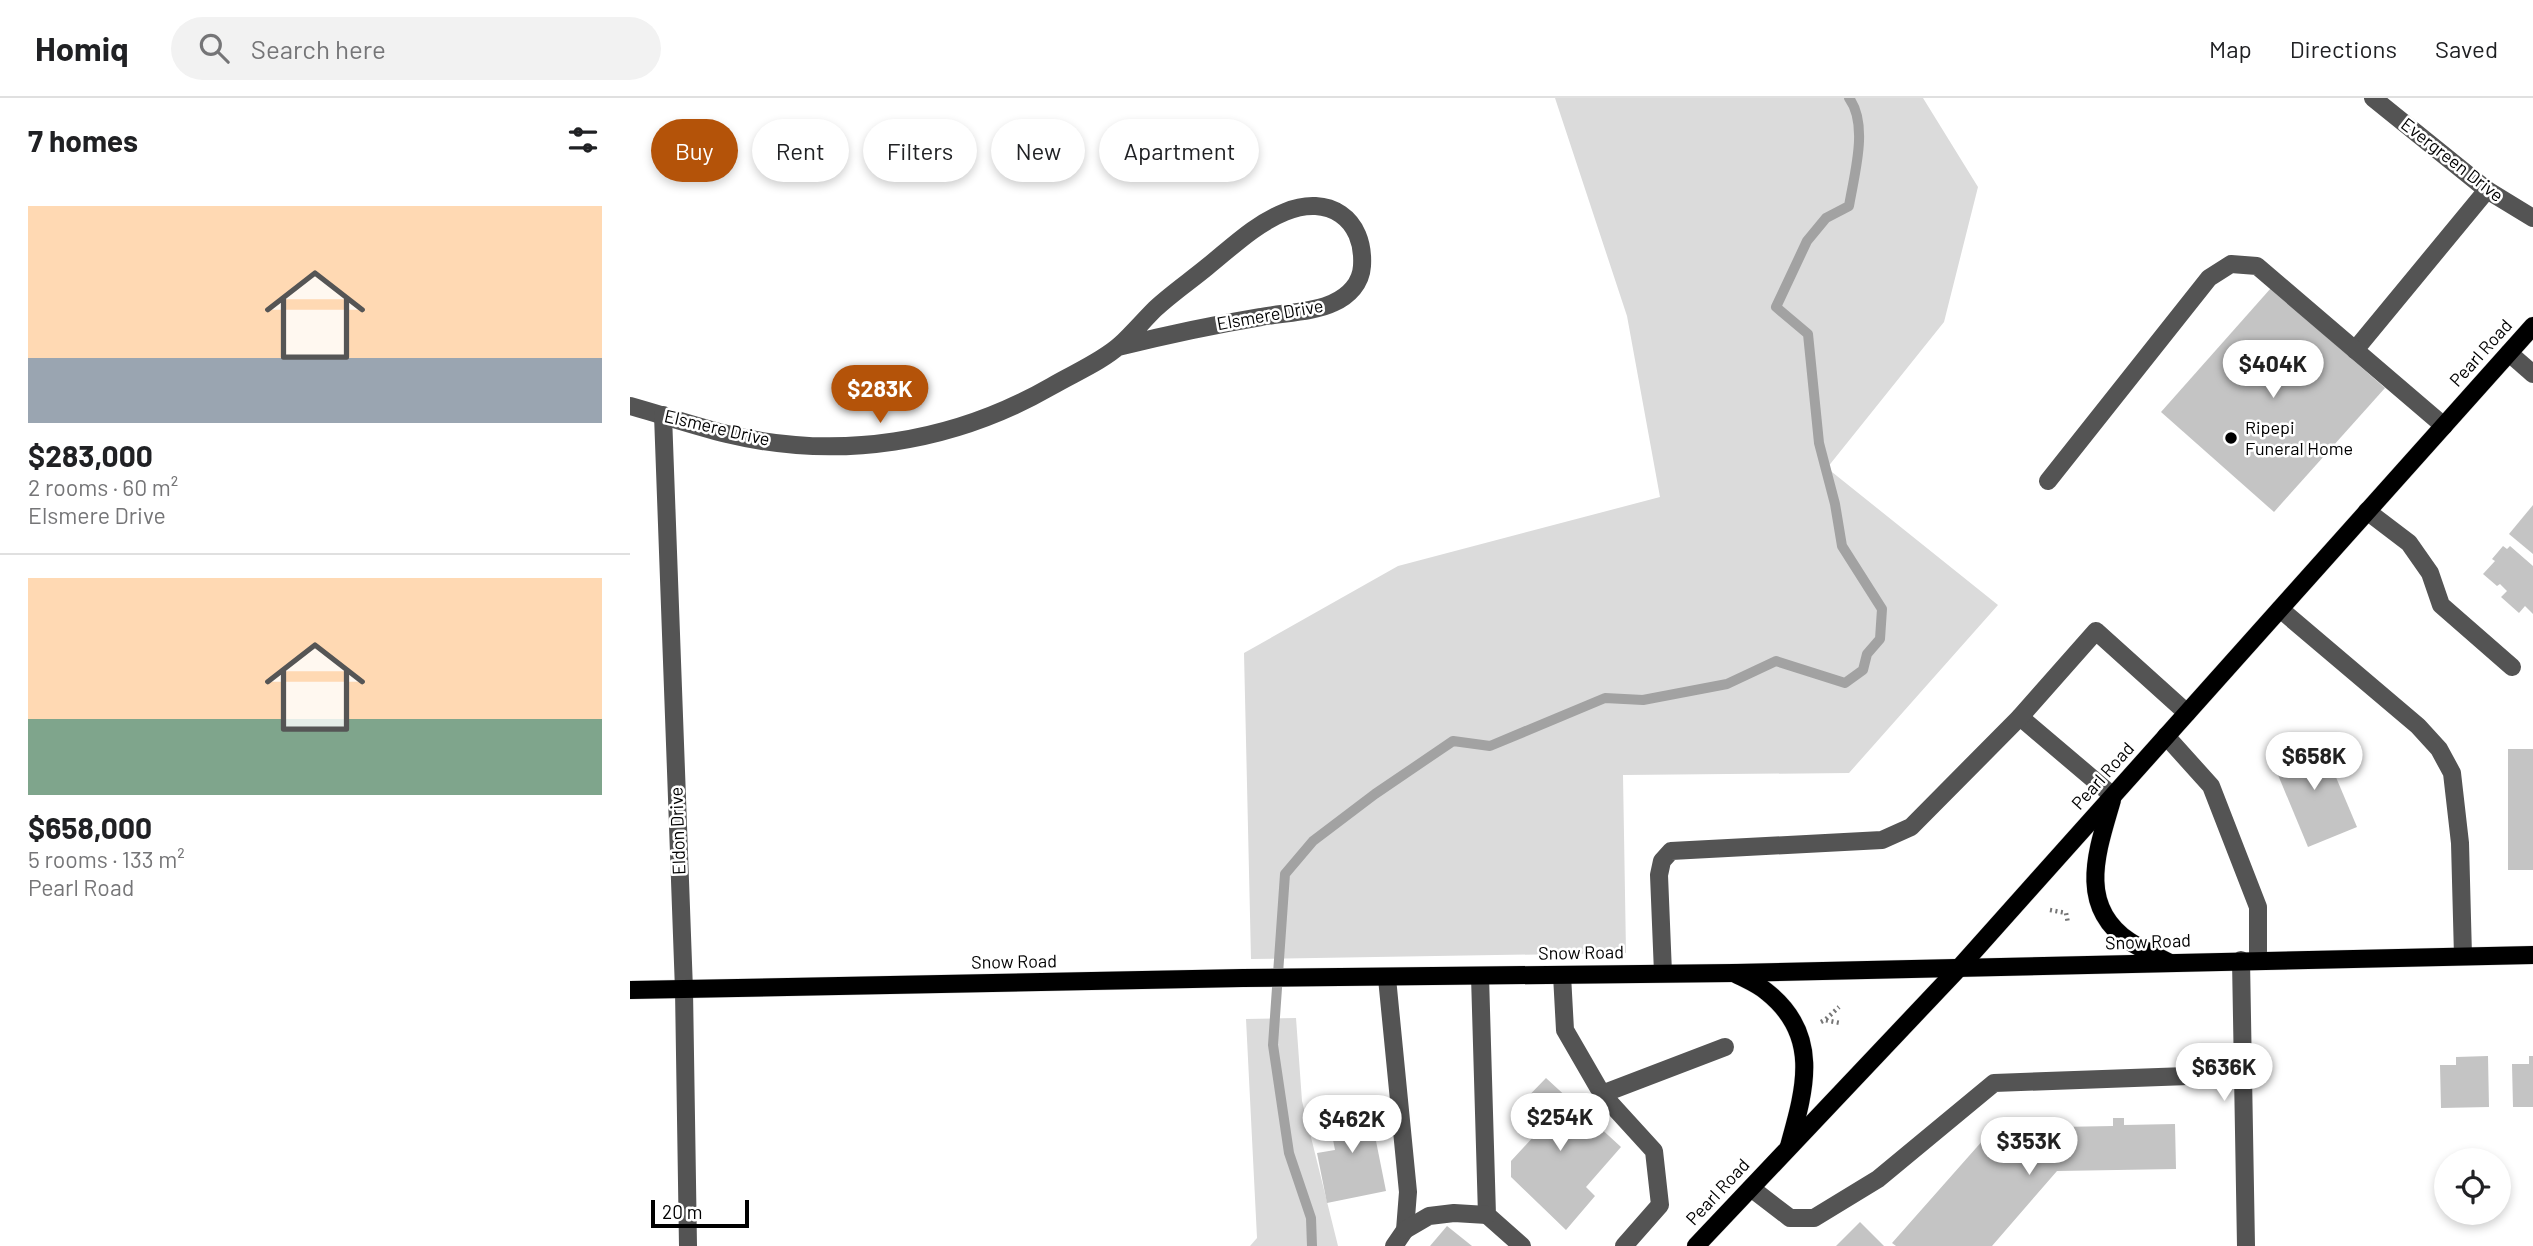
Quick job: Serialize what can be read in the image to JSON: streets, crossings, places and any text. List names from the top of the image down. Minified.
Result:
{"streets":{"main road":["Pearl Road","Snow Road"],"street":["Evergreen Drive","Elsmere Drive","Eldon Drive"]},"crossings":[["Elsmere Drive","Eldon Drive"],["Pearl Road","Snow Road"],["Eldon Drive","Snow Road"]],"places":["Ripepi Funeral Home"],"scale_bar":"20 m","page":{"header":"Homiq","search":"Search here","nav":["Map","Directions","Saved"],"heading":"7 homes","chip":["Buy","Rent","Filters","New","Apartment"],"list":[{"name":"$283,000","note":"2 rooms · 60 m² · Elsmere Drive"},{"name":"$658,000","note":"5 rooms · 133 m² · Pearl Road"}],"price":["$404K","$283K","$658K","$636K","$254K","$462K","$353K"],"scale":"20 m"}}
